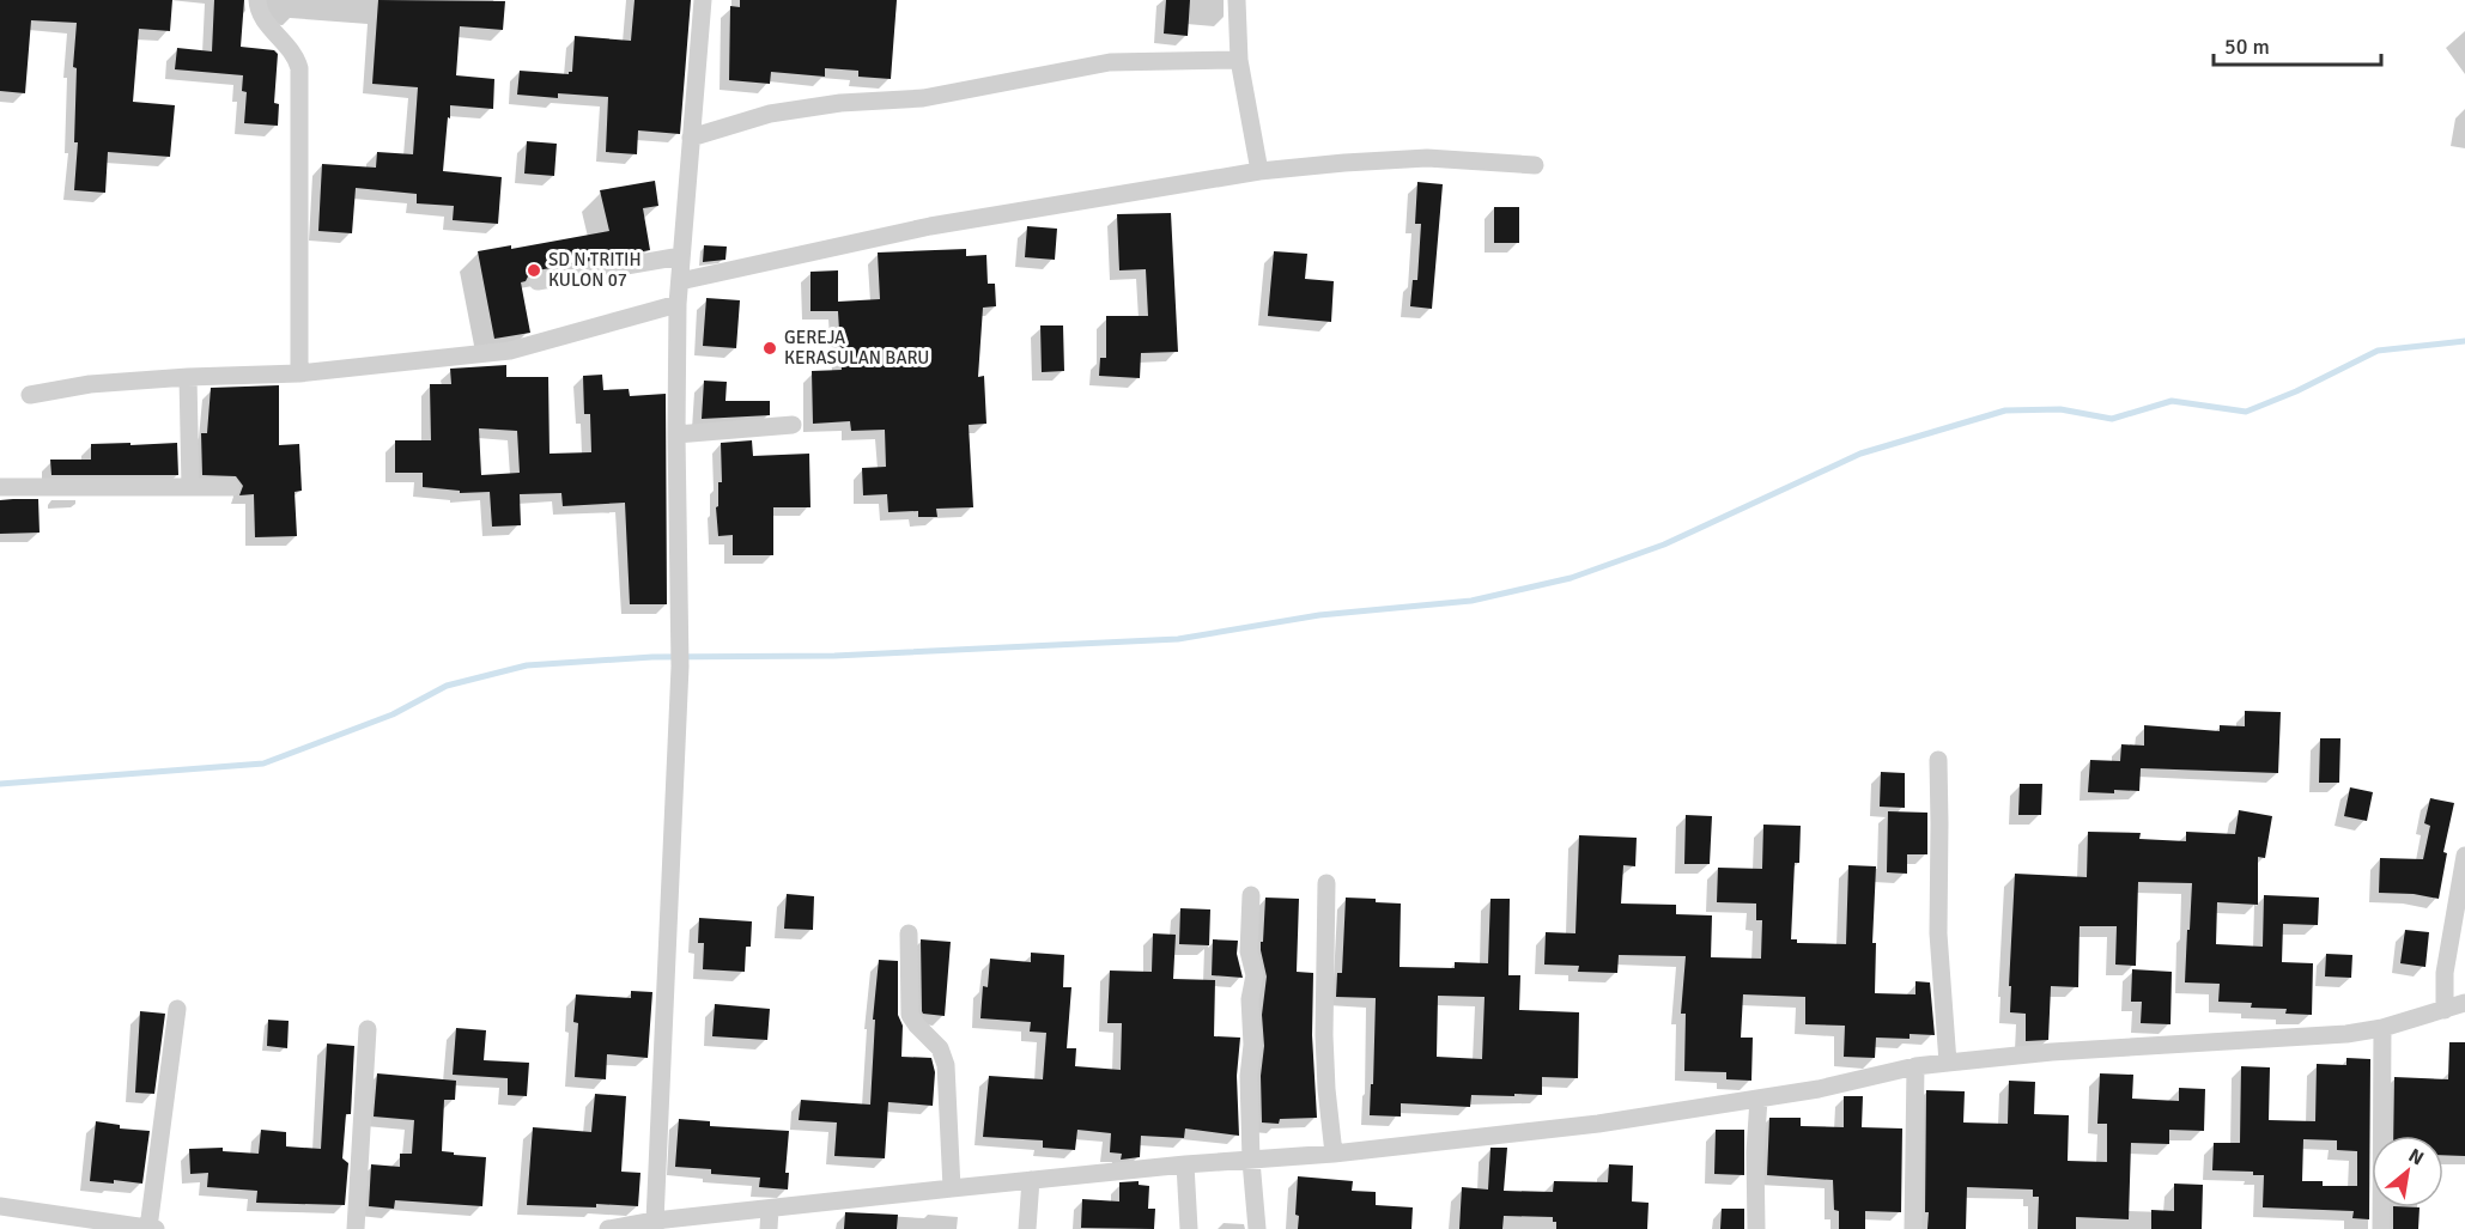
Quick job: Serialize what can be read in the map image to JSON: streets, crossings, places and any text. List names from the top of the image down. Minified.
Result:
{"places":["SD N TRITIH KULON 07","GEREJA KERASULAN BARU"],"scale_bar":"50 m","north":"top right"}
